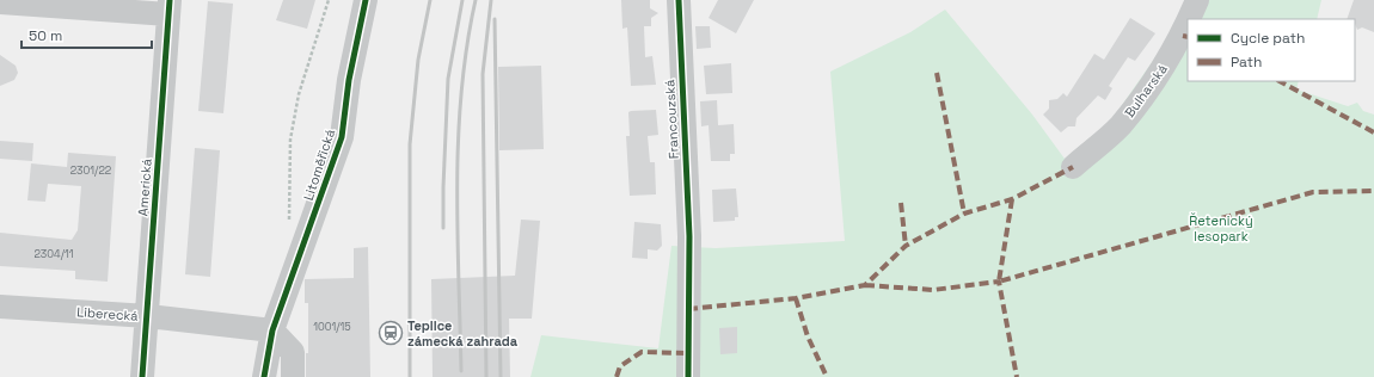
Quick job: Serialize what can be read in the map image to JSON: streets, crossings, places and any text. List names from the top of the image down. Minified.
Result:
{"streets":{"street":["Bulharská","Francouzská","Litoměřická","Americká","Liberecká"]},"crossings":[["Litoměřická","Liberecká"],["Americká","Liberecká"]],"parks":["Řetenický lesopark"],"places":{"station":["Teplice zámecká zahrada"]},"house_numbers":["2301/22","2304/11","1001/15"],"legend":["Cycle path","Path"],"scale_bar":"50 m"}
